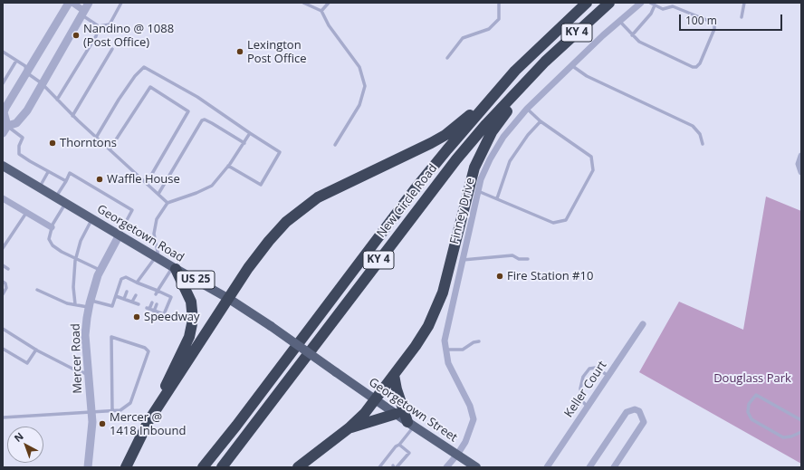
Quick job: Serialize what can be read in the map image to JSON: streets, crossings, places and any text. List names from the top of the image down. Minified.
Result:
{"streets":{"highway":["KY 4","New Circle Road"],"main road":["Georgetown Road","US 25","Georgetown Street"],"street":["Finney Drive","Mercer Road","Keller Court"]},"crossings":[["KY 4","New Circle Road"],["Finney Drive","Georgetown Street"],["Georgetown Road","Mercer Road"],["Georgetown Road","Georgetown Street"]],"parks":["Douglass Park"],"places":["Nandino @ 1088 (Post Office)","Lexington Post Office","Thorntons","Waffle House","Fire Station #10","Speedway","Mercer @ 1418 Inbound"],"scale_bar":"100 m","north":"top left"}
